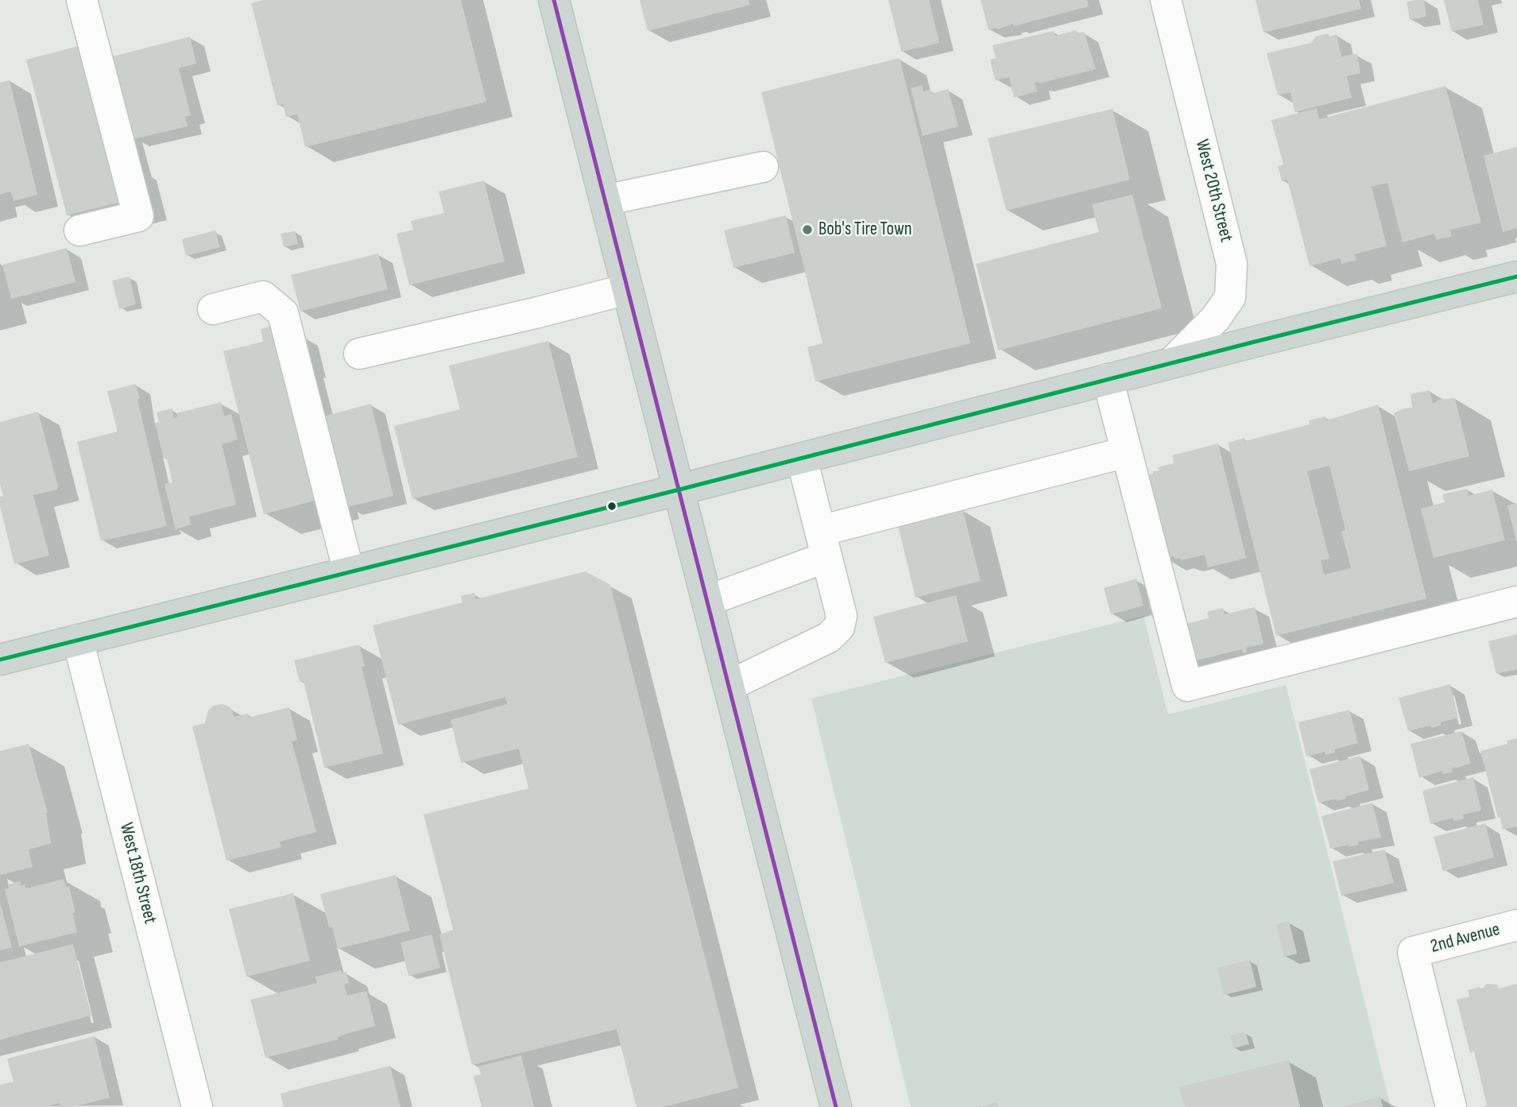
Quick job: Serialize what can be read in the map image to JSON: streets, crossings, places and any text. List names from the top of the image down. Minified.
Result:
{"streets":{"street":["West 20th Street","West 18th Street","2nd Avenue"]},"places":["Bob's Tire Town"]}
